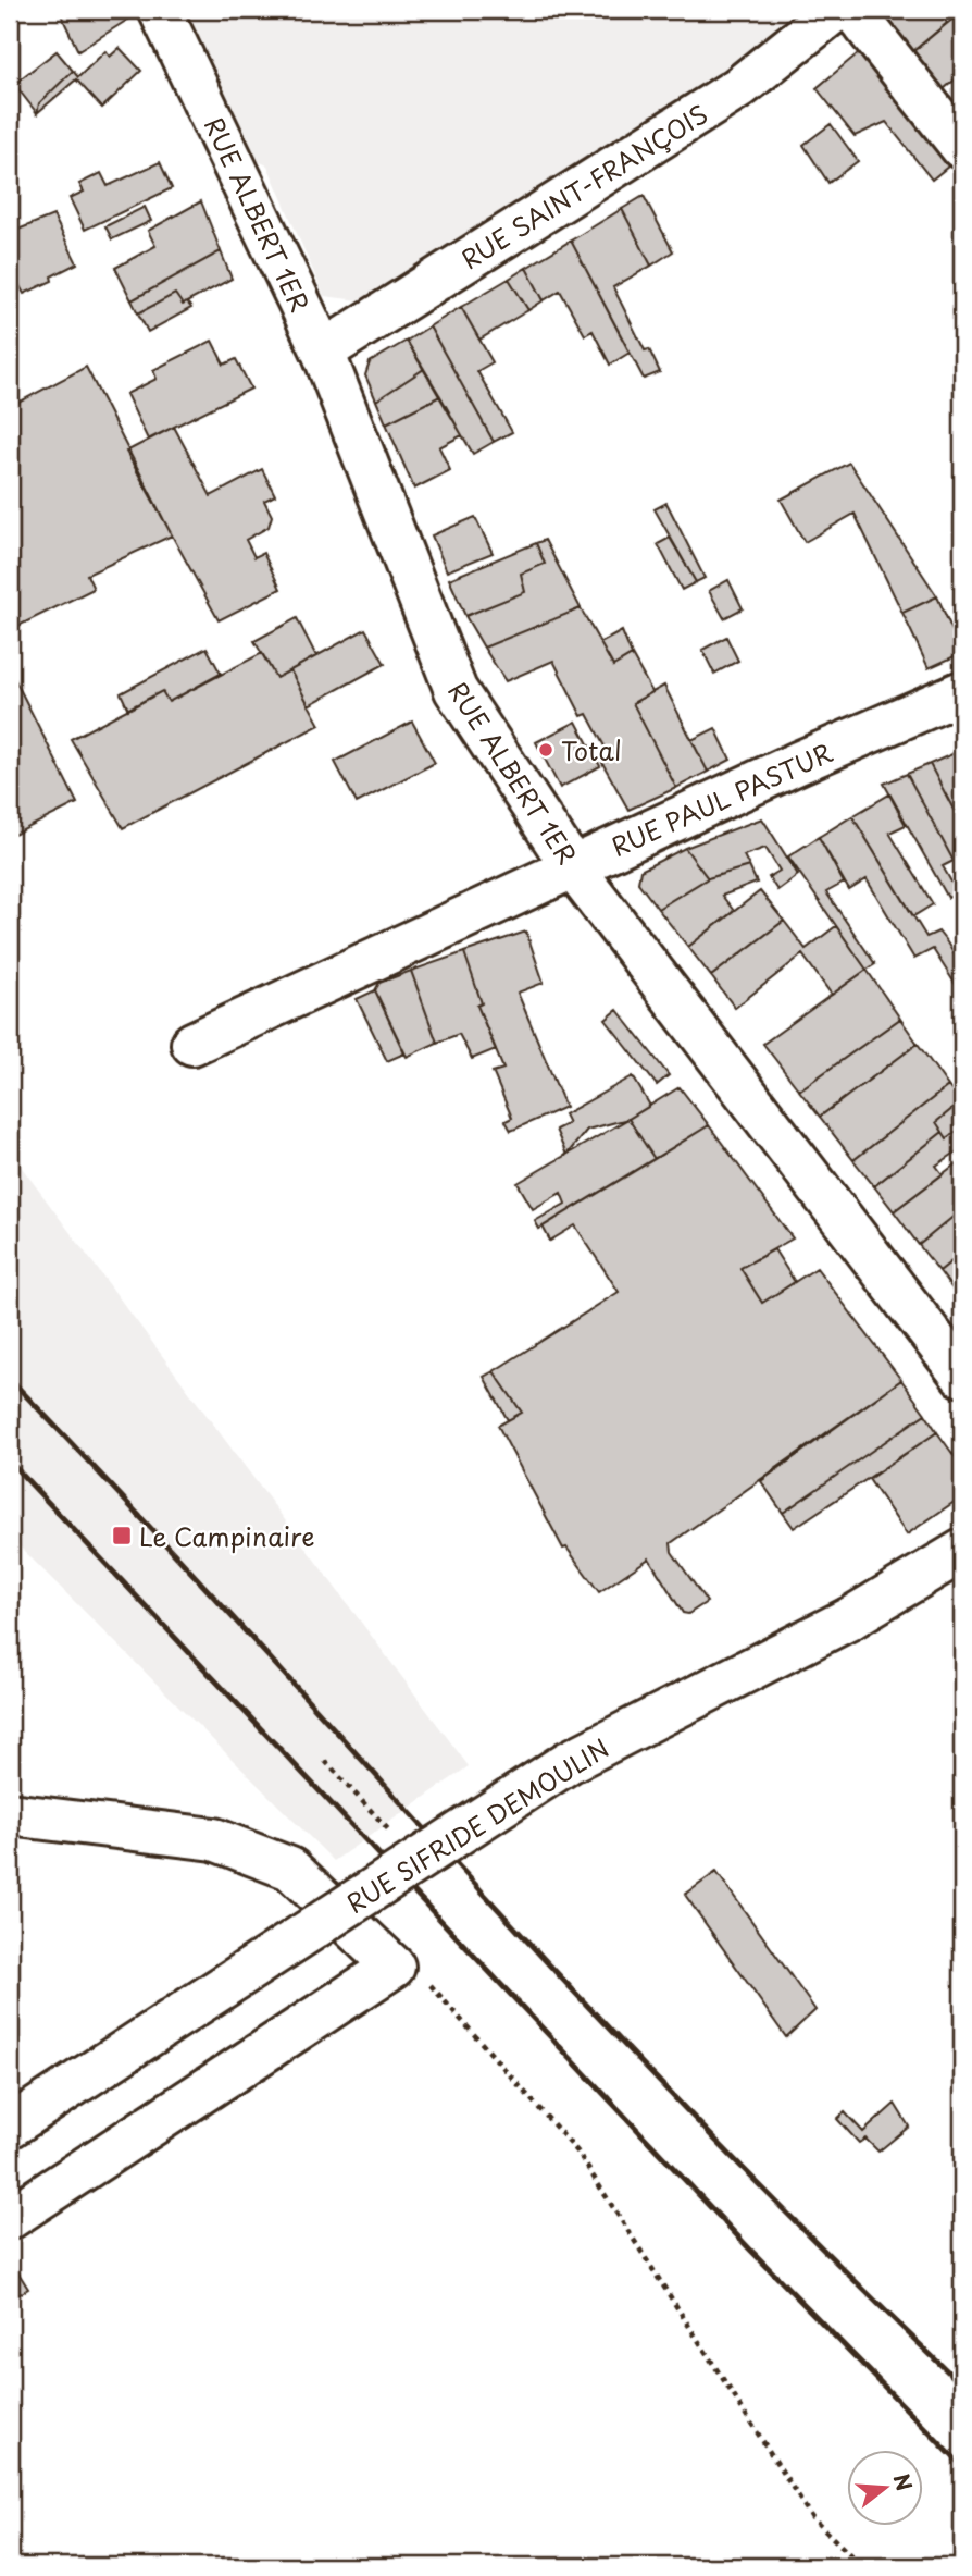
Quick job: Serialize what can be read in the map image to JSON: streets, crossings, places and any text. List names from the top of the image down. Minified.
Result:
{"streets":{"main road":["RUE SAINT-FRANÇOIS","RUE ALBERT 1ER","RUE PAUL PASTUR","RUE SIFRIDE DEMOULIN"]},"crossings":[["RUE SAINT-FRANÇOIS","RUE ALBERT 1ER"],["RUE ALBERT 1ER","RUE PAUL PASTUR"]],"places":{"other":["Total"],"transit":["Le Campinaire"]},"north":"right"}
